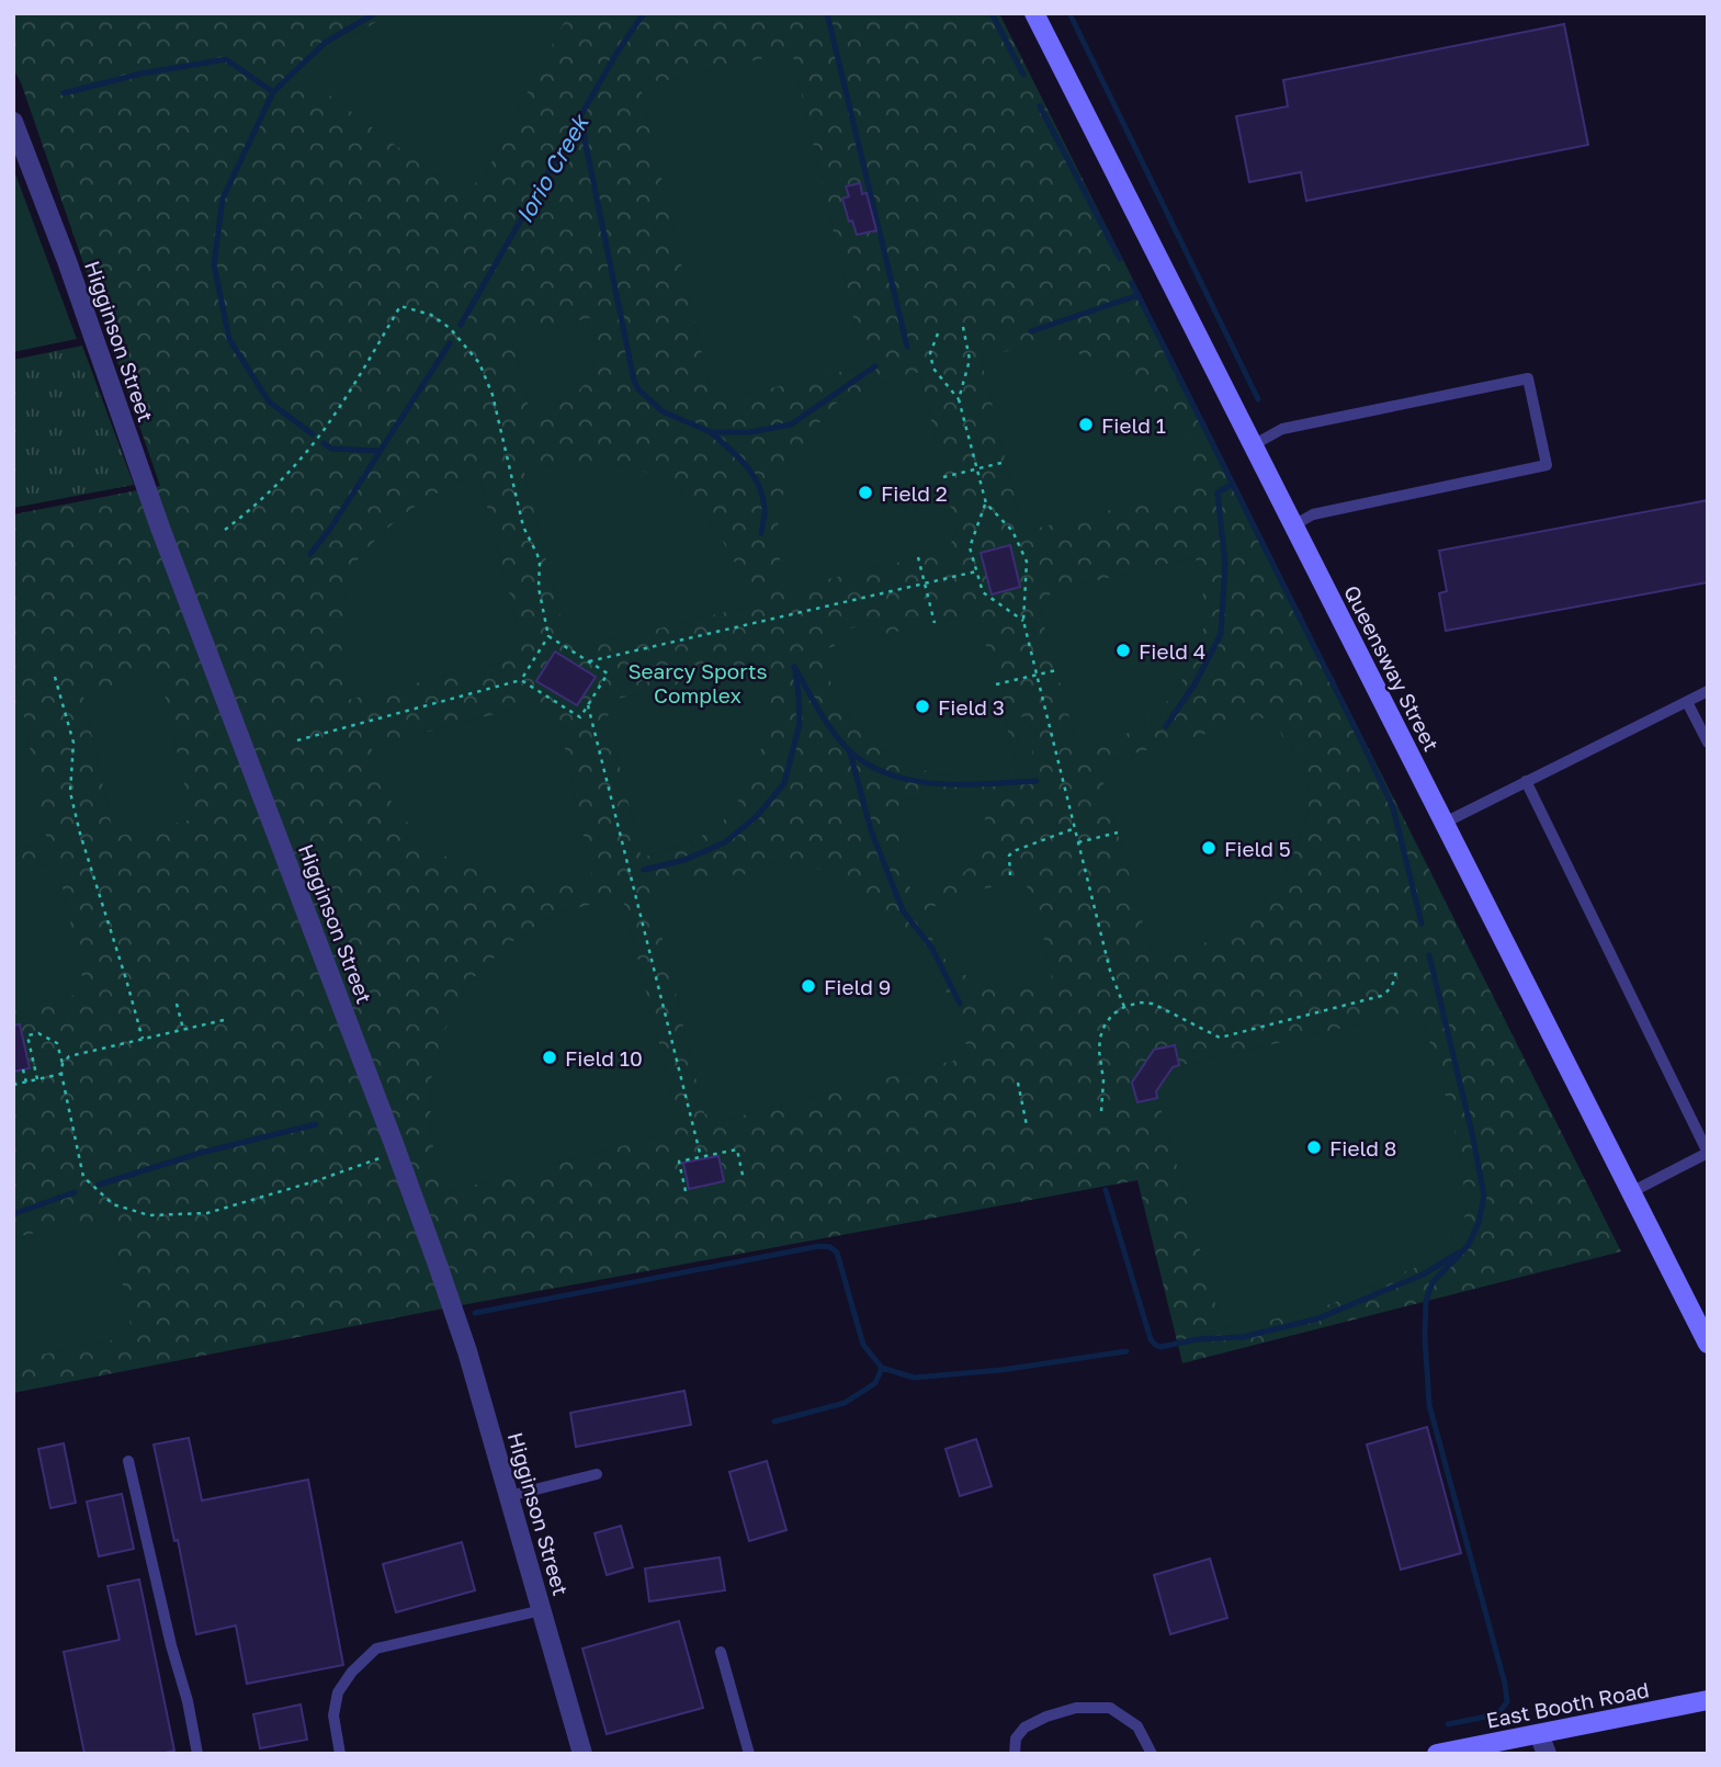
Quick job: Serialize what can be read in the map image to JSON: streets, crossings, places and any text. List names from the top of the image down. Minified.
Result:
{"streets":{"street":["Higginson Street","Queensway Street","East Booth Road"]},"water":["Iorio Creek"],"parks":["Searcy Sports Complex"],"places":["Field 1","Field 2","Field 4","Field 3","Field 5","Field 9","Field 10","Field 8"]}
